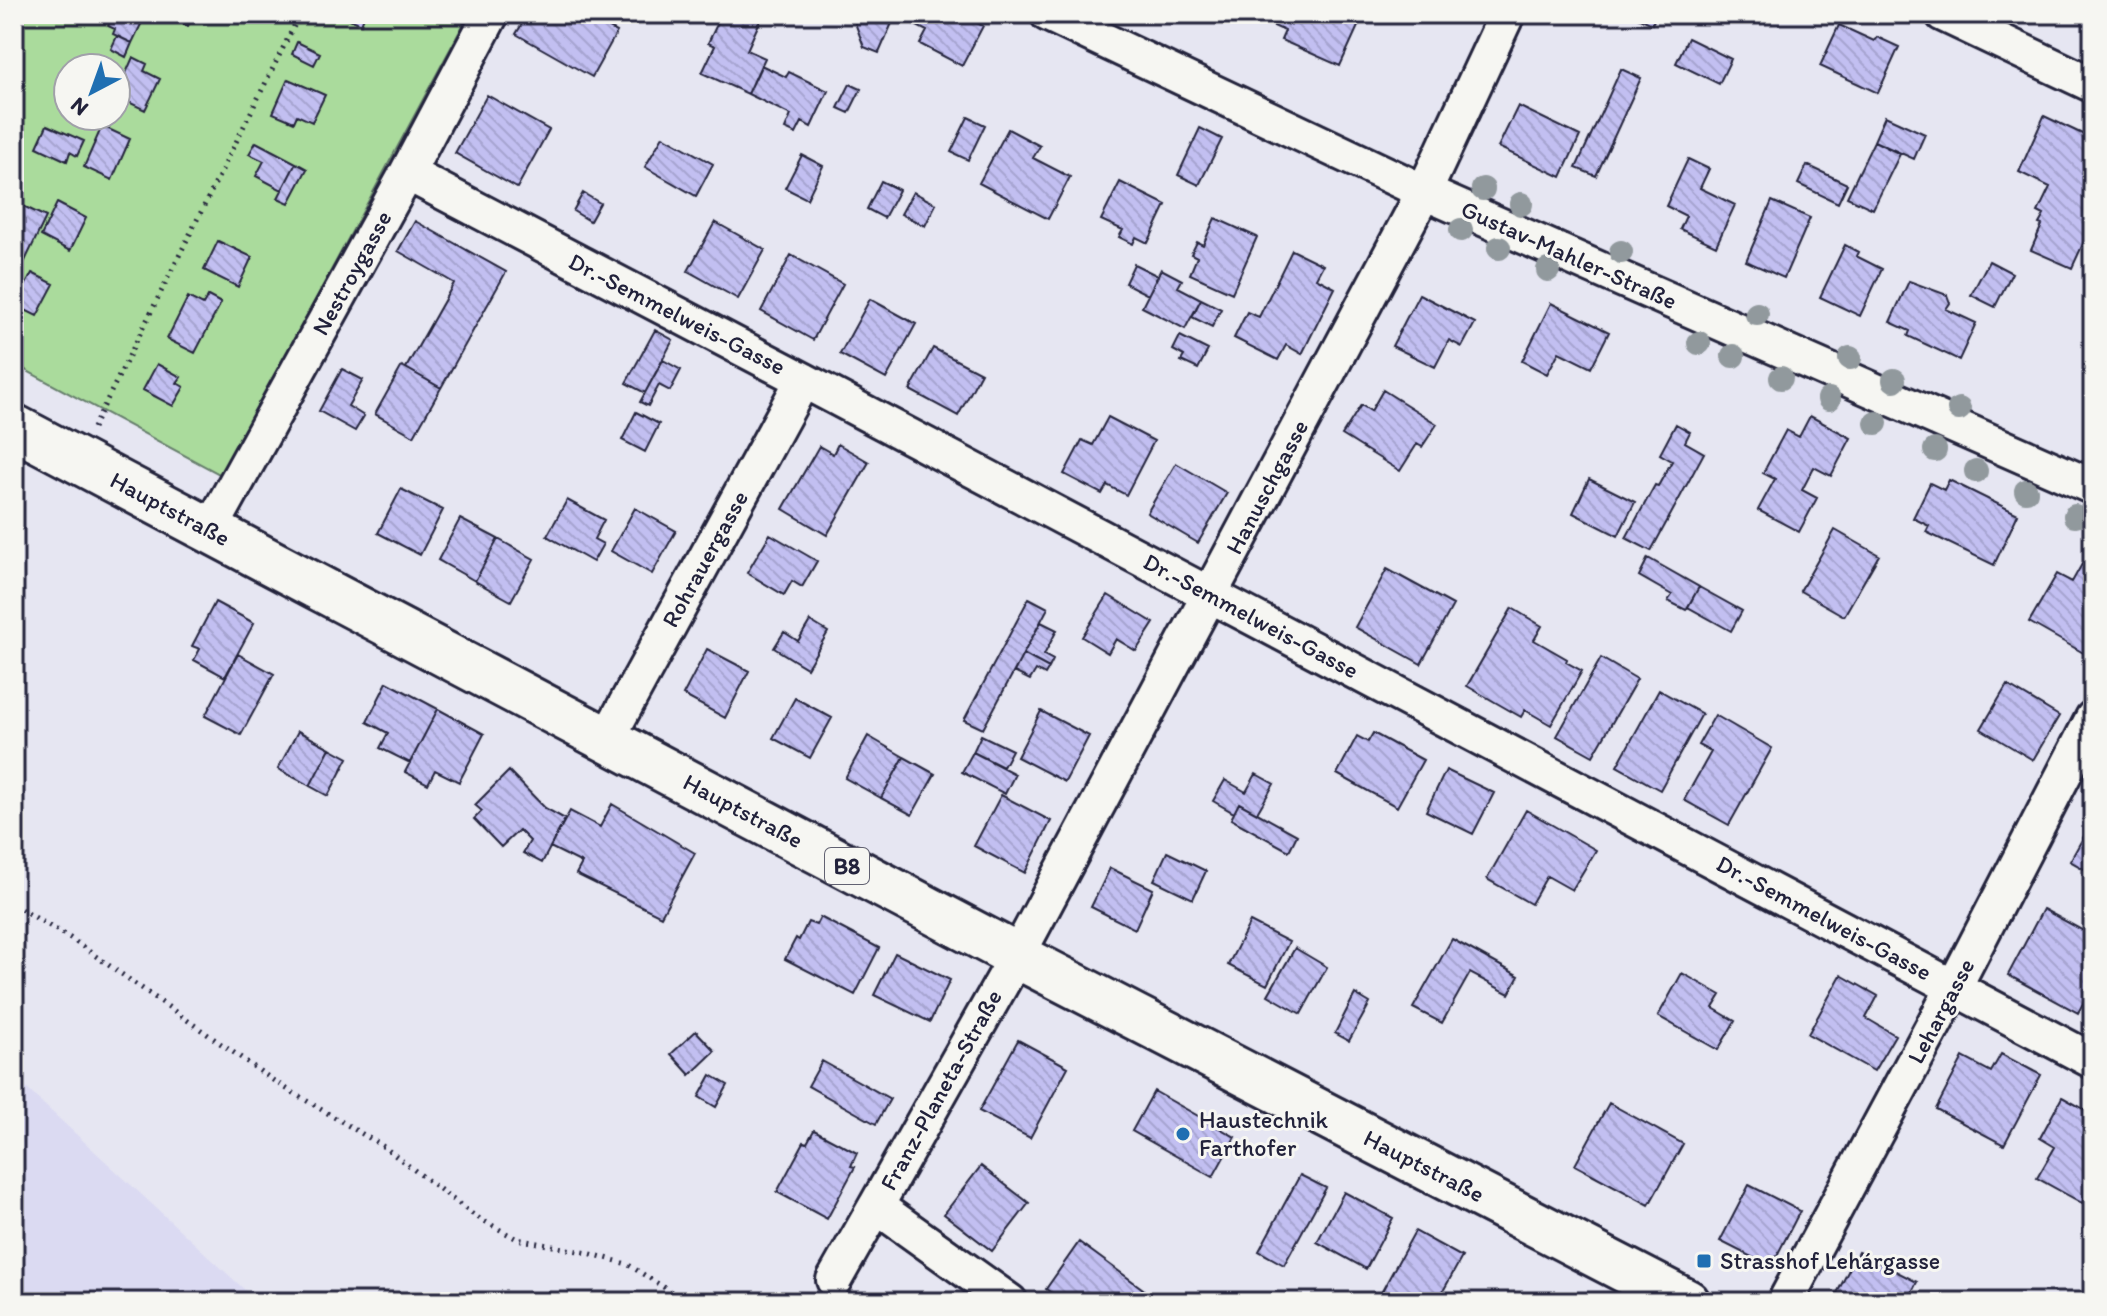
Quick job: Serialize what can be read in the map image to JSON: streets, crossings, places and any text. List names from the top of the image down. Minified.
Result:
{"streets":{"main road":["Hauptstraße","B8"],"street":["Gustav-Mahler-Straße","Nestroygasse","Dr.-Semmelweis-Gasse","Hanuschgasse","Rohrauergasse","Lehargasse","Franz-Planeta-Straße"]},"crossings":[["Gustav-Mahler-Straße","Hanuschgasse"],["Nestroygasse","Dr.-Semmelweis-Gasse"],["Nestroygasse","Hauptstraße"],["Dr.-Semmelweis-Gasse","Hanuschgasse"],["Dr.-Semmelweis-Gasse","Rohrauergasse"],["Dr.-Semmelweis-Gasse","Lehargasse"],["Hanuschgasse","Hauptstraße"],["Hanuschgasse","Franz-Planeta-Straße"],["Hauptstraße","Rohrauergasse"],["Hauptstraße","Franz-Planeta-Straße"]],"places":{"other":["Haustechnik Farthofer"],"transit":["Strasshof Lehárgasse"]},"north":"bottom left"}
